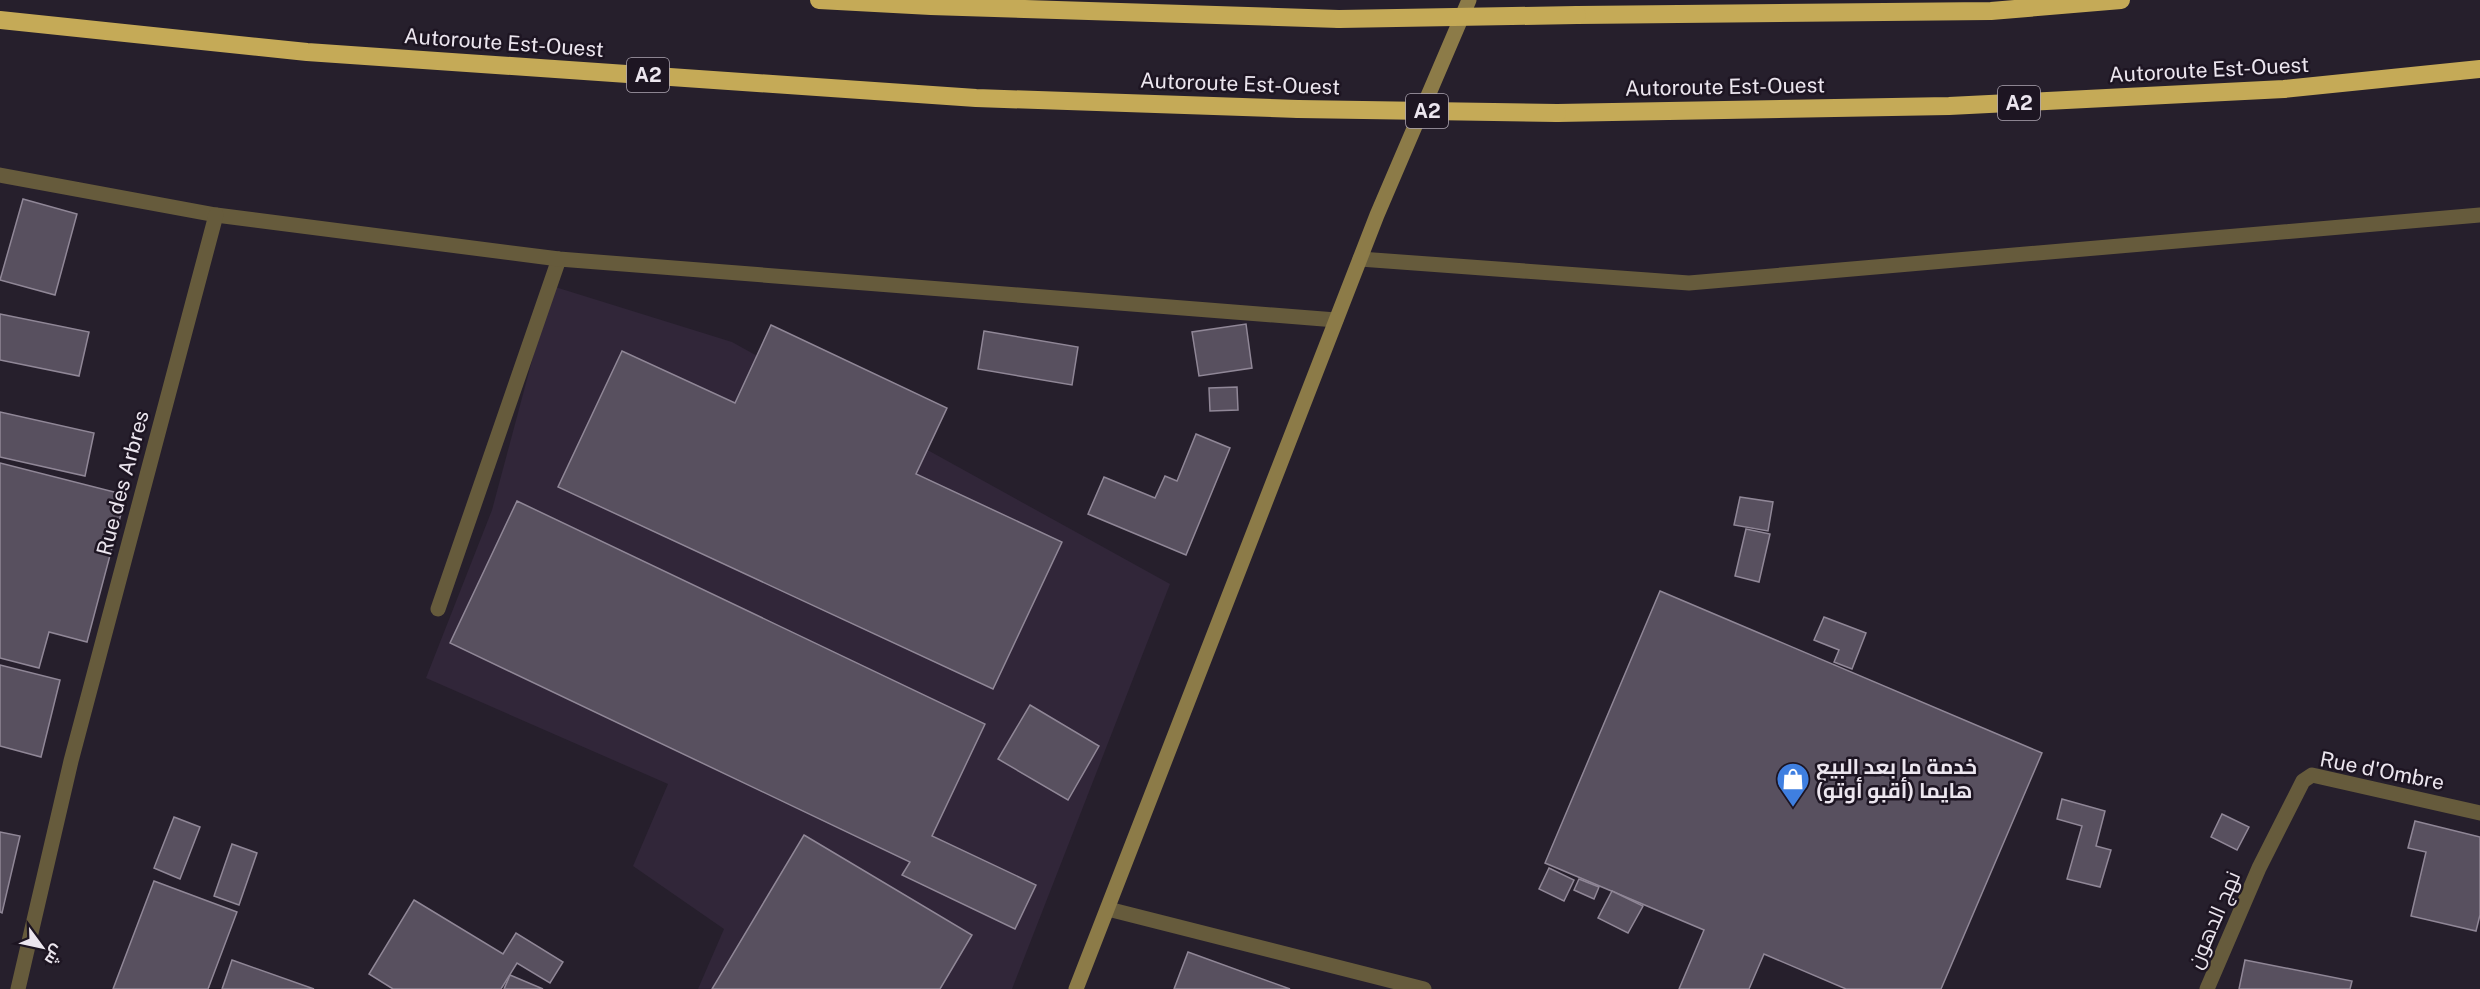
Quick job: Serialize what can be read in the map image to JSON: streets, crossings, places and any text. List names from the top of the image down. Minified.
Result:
{"streets":{"highway":["Autoroute Est-Ouest","A2"],"street":["Rue des Arbres","Rue d'Ombre","نهج الدهون"]},"crossings":[["Rue d'Ombre","نهج الدهون"]],"places":{"shop":["خدمة ما بعد البيع هايما (أقبو أوتو)"]},"north":"bottom right"}
